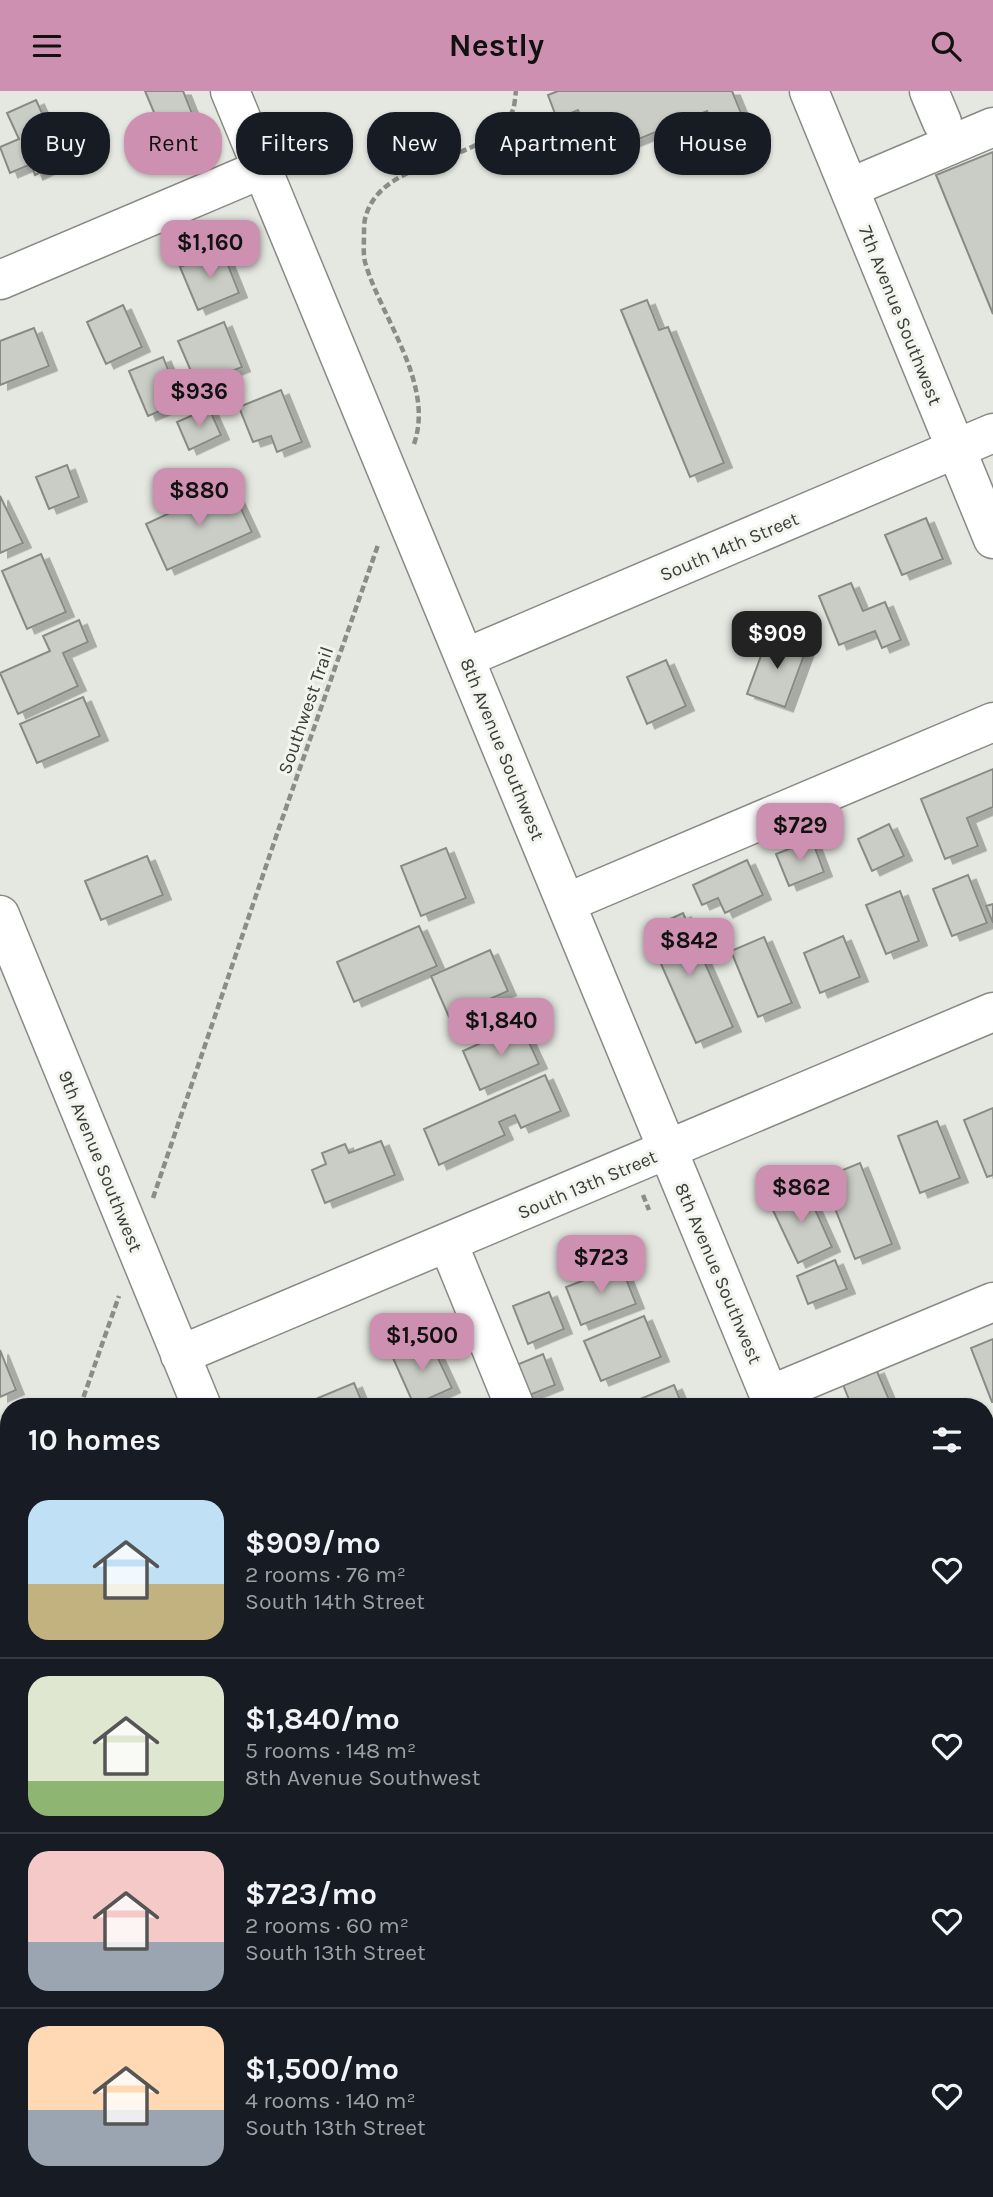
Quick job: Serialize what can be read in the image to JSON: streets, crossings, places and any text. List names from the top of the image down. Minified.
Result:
{"streets":{"street":["7th Avenue Southwest","South 14th Street","8th Avenue Southwest","9th Avenue Southwest","South 13th Street"],"path":["Southwest Trail"]},"crossings":[["7th Avenue Southwest","South 14th Street"],["South 14th Street","8th Avenue Southwest"],["Southwest Trail","9th Avenue Southwest"],["8th Avenue Southwest","South 13th Street"],["9th Avenue Southwest","South 13th Street"]],"page":{"header":"Nestly","chip":["Buy","Rent","Filters","New","Apartment","House"],"price":["$1,160","$936","$880","$909","$729","$842","$1,840","$862","$723","$1,500"],"heading":"10 homes","list":[{"name":"$909/mo","note":"2 rooms · 76 m² · South 14th Street"},{"name":"$1,840/mo","note":"5 rooms · 148 m² · 8th Avenue Southwest"},{"name":"$723/mo","note":"2 rooms · 60 m² · South 13th Street"},{"name":"$1,500/mo","note":"4 rooms · 140 m² · South 13th Street"}]}}
